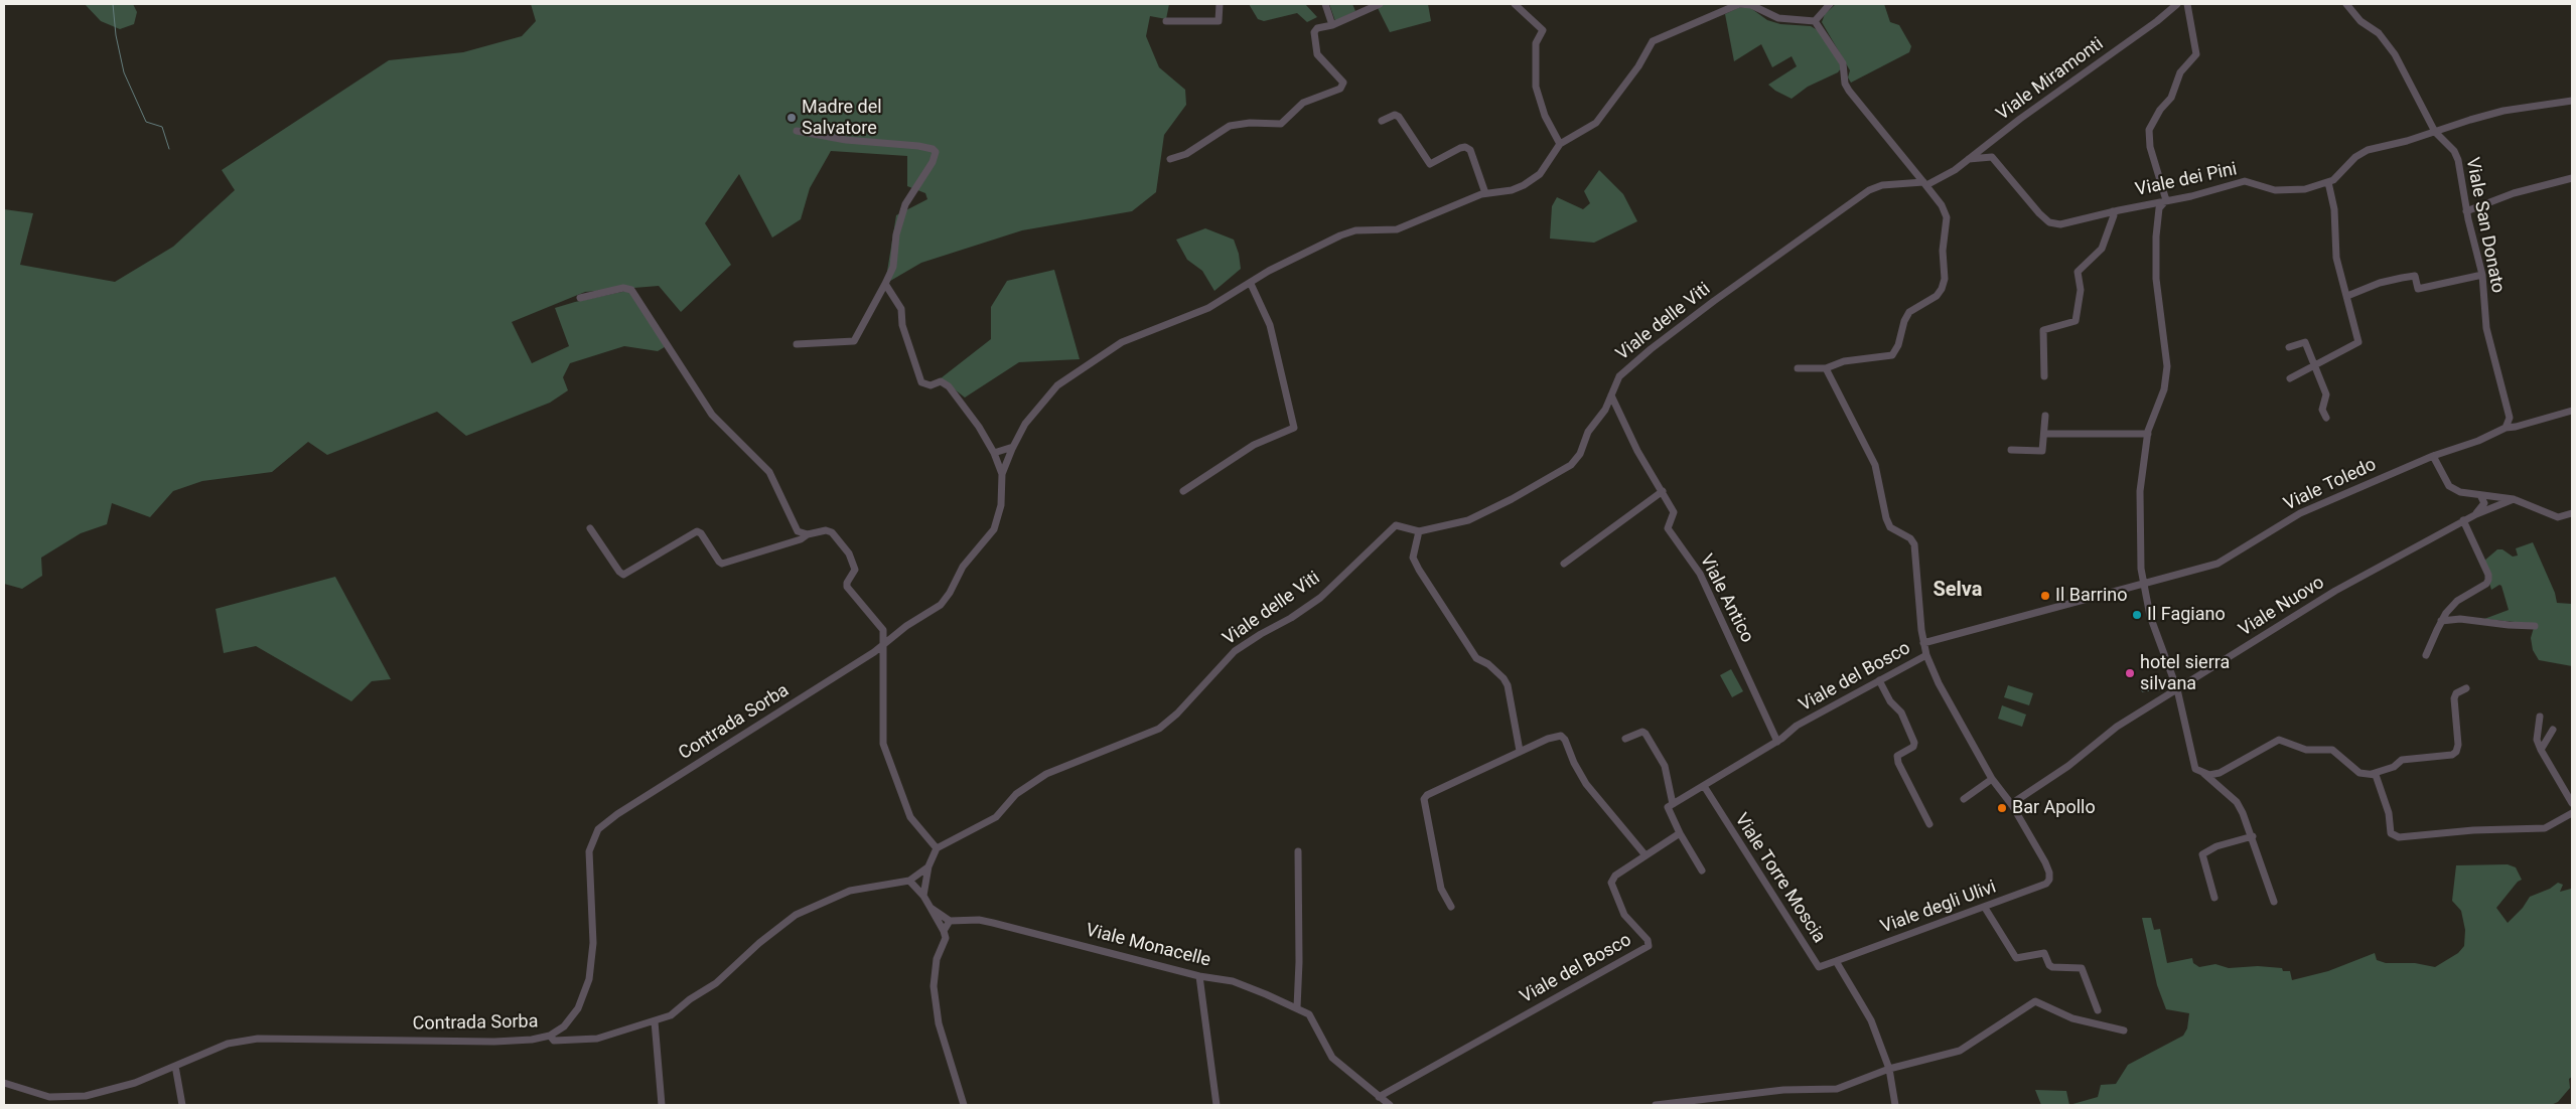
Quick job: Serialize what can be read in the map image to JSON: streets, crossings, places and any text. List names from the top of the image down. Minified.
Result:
{"streets":{"street":["Viale Miramonti","Viale dei Pini","Viale San Donato","Viale delle Viti","Viale Toledo","Viale Antico","Viale Nuovo","Viale del Bosco","Contrada Sorba","Viale Torre Moscia","Viale degli Ulivi","Viale Monacelle"]},"crossings":[["Viale Miramonti","Viale dei Pini"],["Viale Miramonti","Viale delle Viti"],["Viale dei Pini","Viale San Donato"],["Viale San Donato","Viale Toledo"],["Viale delle Viti","Viale Antico"],["Viale Antico","Viale del Bosco"],["Viale Nuovo","Viale degli Ulivi"],["Viale del Bosco","Viale Torre Moscia"],["Viale del Bosco","Viale Monacelle"],["Viale Torre Moscia","Viale degli Ulivi"]],"districts":["Selva"],"places":["Madre del Salvatore","Il Barrino","Il Fagiano","hotel sierra silvana","Bar Apollo"]}
